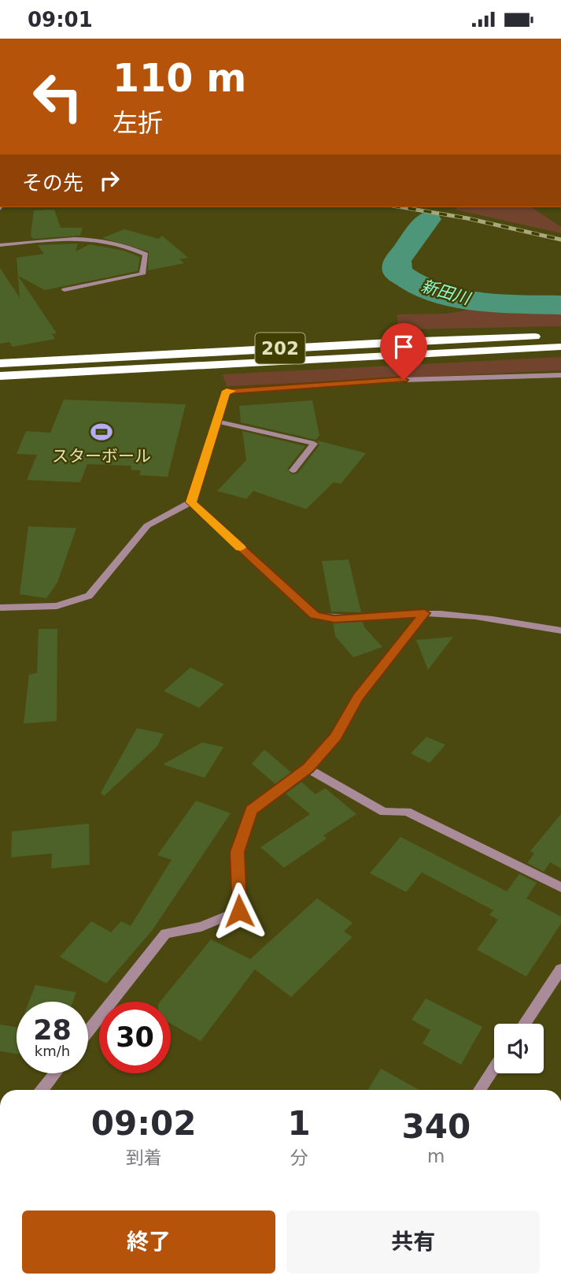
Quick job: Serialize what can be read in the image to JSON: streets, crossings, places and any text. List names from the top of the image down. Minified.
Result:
{"streets":{"highway":["202"]},"water":["新田川"],"places":{"sports":["スターボール"]},"page":{"status":"09:01","turn":["110 m","左折"],"then":"その先","speed":"28 km/h","limit":"30","eta":["09:02","到着","1","分","340","m"],"buttons":["終了","共有"]}}
